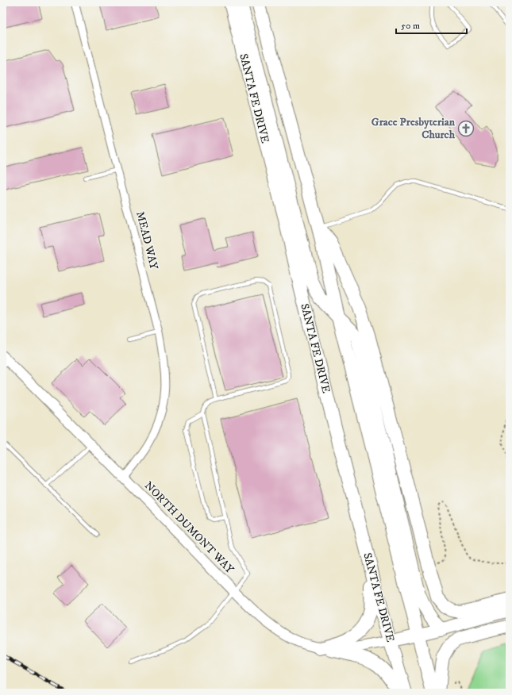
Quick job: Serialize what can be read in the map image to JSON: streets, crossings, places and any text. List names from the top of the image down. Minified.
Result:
{"streets":{"highway":["SANTA FE DRIVE"],"street":["MEAD WAY","NORTH DUMONT WAY"]},"crossings":[["SANTA FE DRIVE","NORTH DUMONT WAY"],["MEAD WAY","NORTH DUMONT WAY"]],"places":{"church":["Grace Presbyterian Church"]},"scale_bar":"50 m"}
